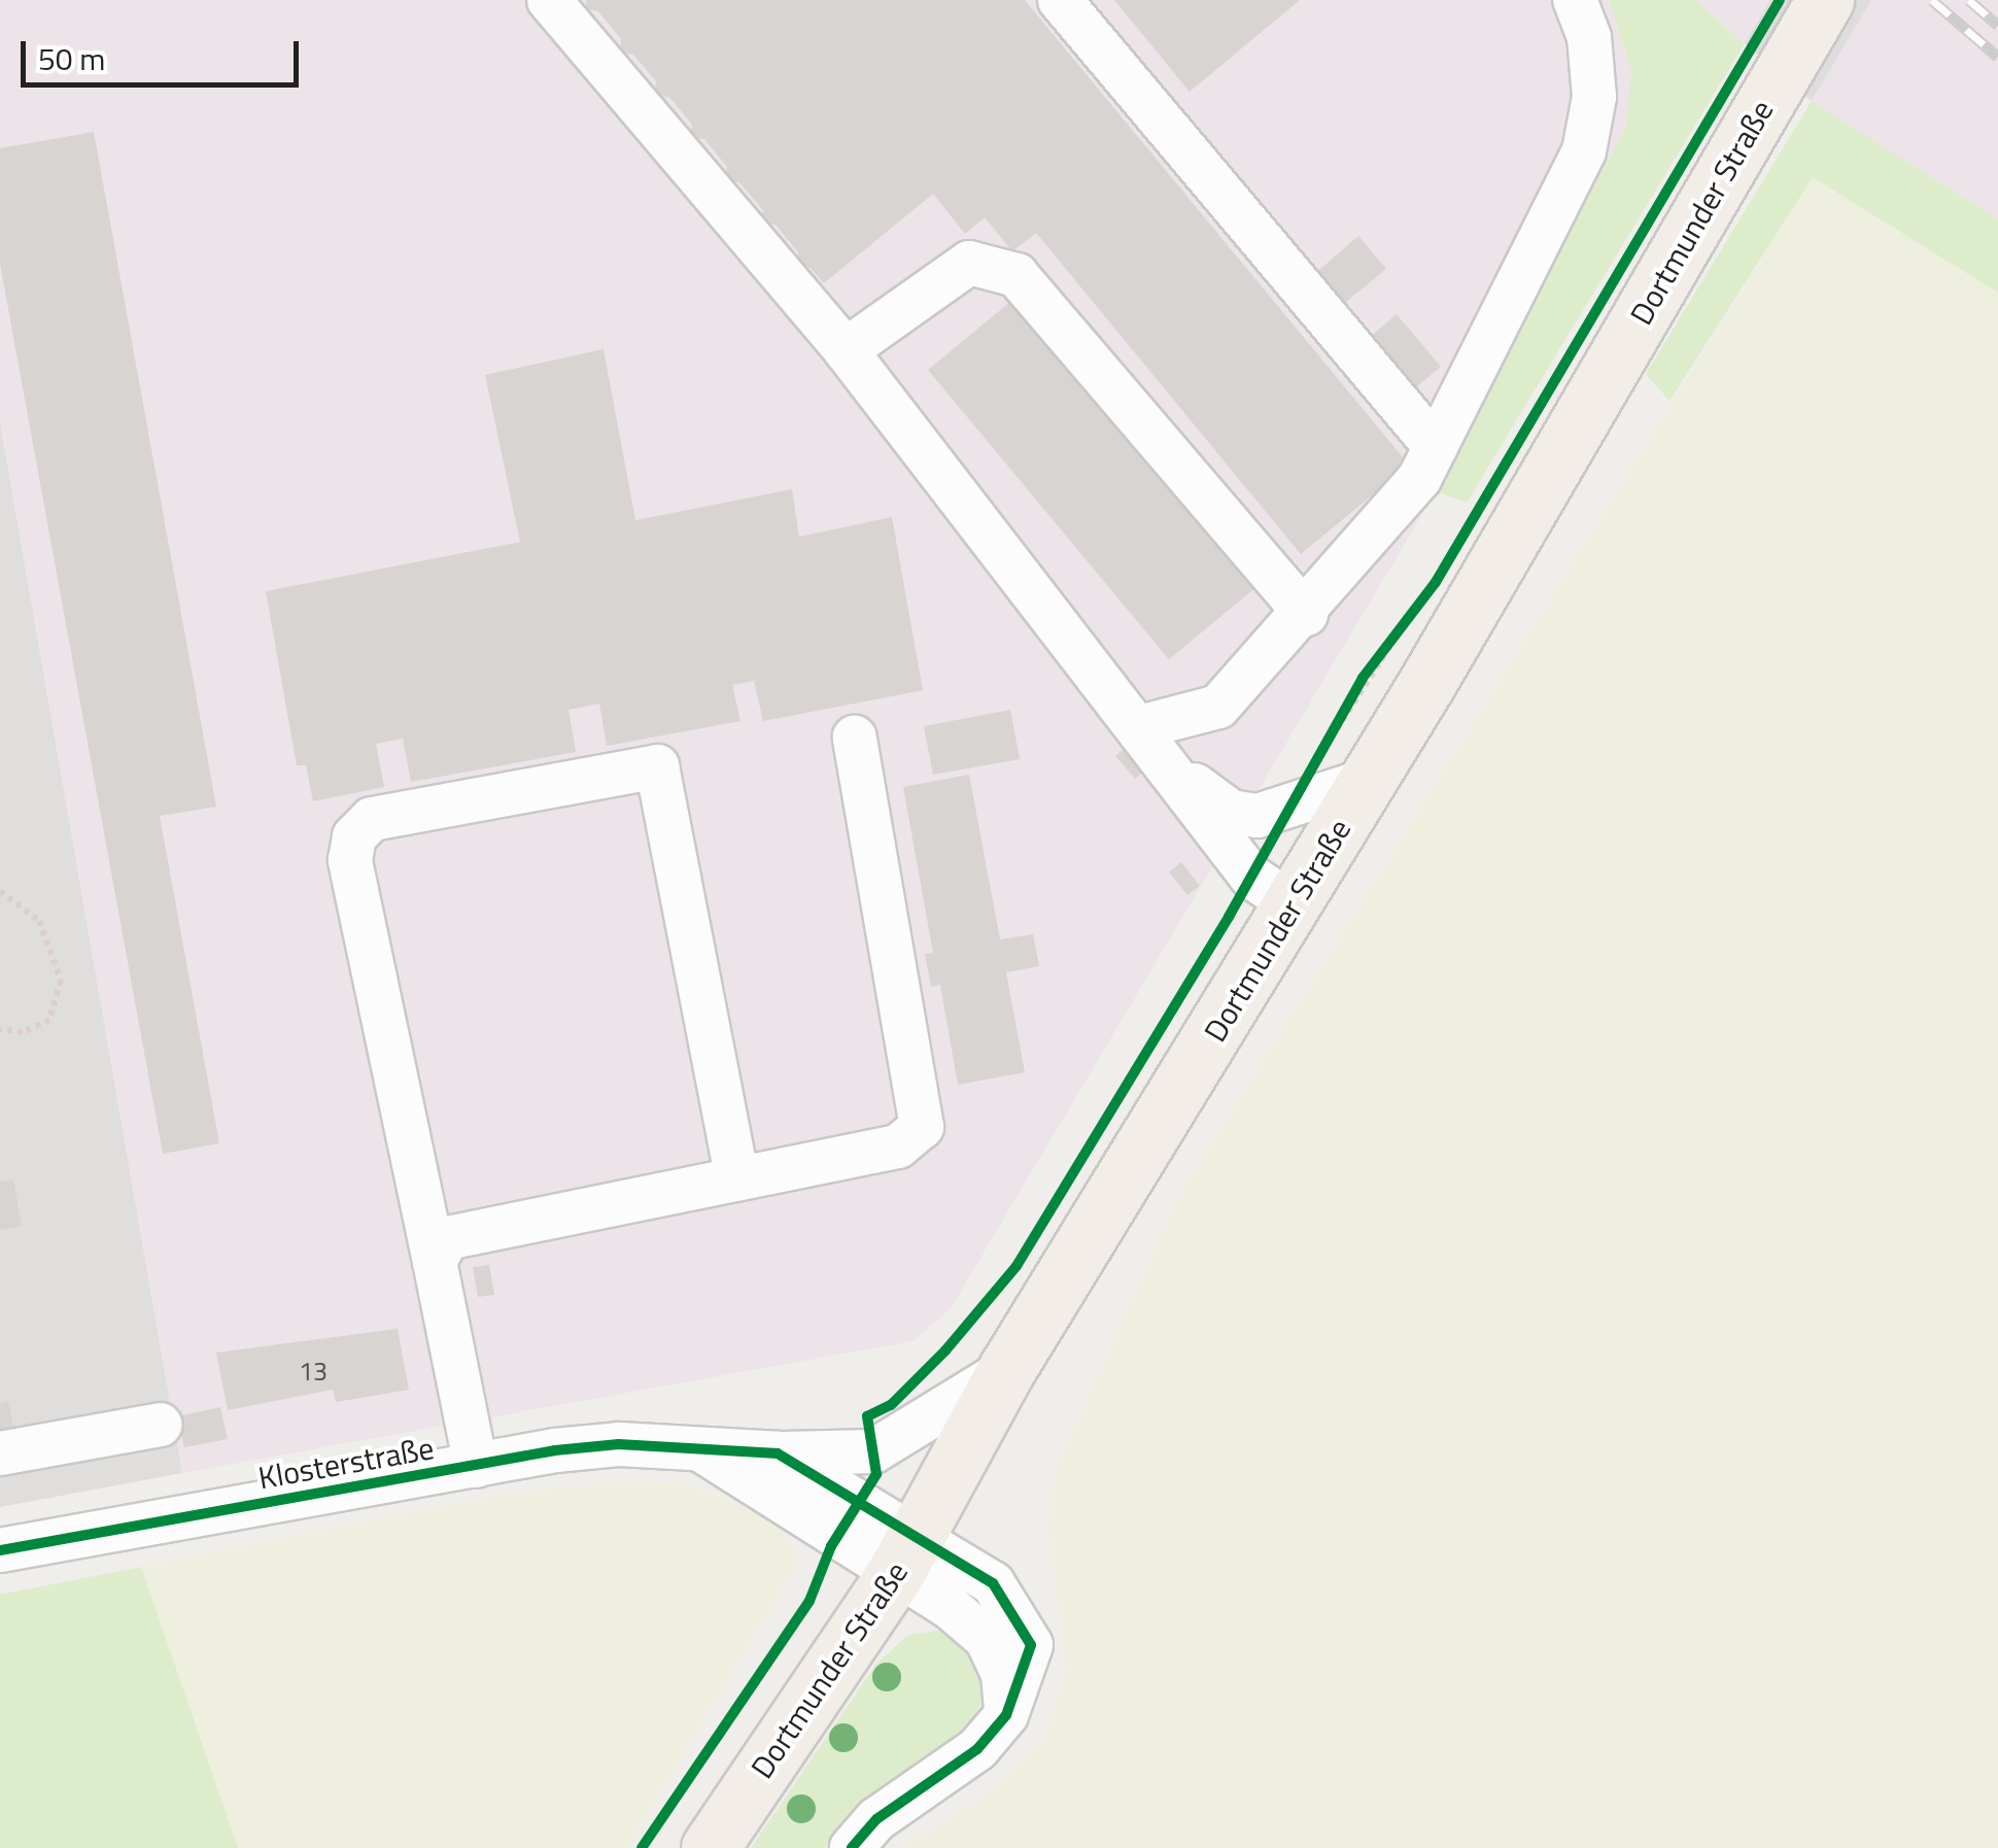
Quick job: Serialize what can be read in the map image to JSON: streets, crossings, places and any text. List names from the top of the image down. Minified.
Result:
{"streets":{"main road":["Dortmunder Straße"],"street":["Klosterstraße"]},"crossings":[["Dortmunder Straße","Klosterstraße"]],"house_numbers":["13"],"scale_bar":"50 m"}
